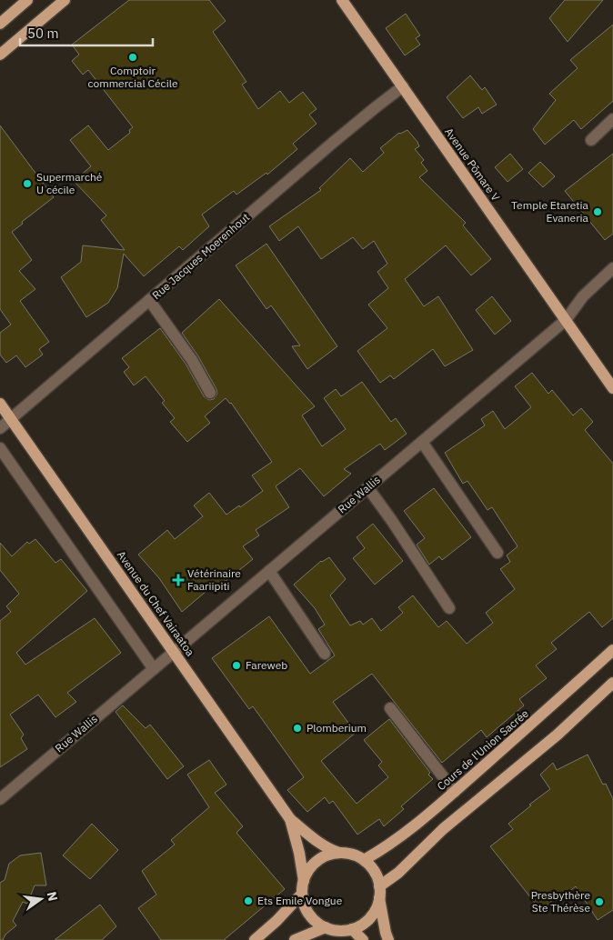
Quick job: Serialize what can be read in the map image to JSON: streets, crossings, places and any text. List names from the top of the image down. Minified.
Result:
{"streets":{"main road":["Avenue Pōmare V","Avenue du Chef Vairaatoa","Cours de l'Union Sacrée"],"street":["Rue Jacques Moerenhout","Rue Wallis"]},"crossings":[["Avenue Pōmare V","Rue Jacques Moerenhout"],["Avenue Pōmare V","Rue Wallis"],["Rue Jacques Moerenhout","Avenue du Chef Vairaatoa"],["Rue Wallis","Avenue du Chef Vairaatoa"],["Avenue du Chef Vairaatoa","Cours de l'Union Sacrée"]],"places":{"other":["Comptoir commercial Cécile","Supermarché U cécile","Temple Etaretia Evaneria","Fareweb","Plomberium","Ets Emile Vongue","Presbythère Ste Thérèse"],"health":["Vétérinaire Faariipiti"]},"scale_bar":"50 m","north":"right"}
